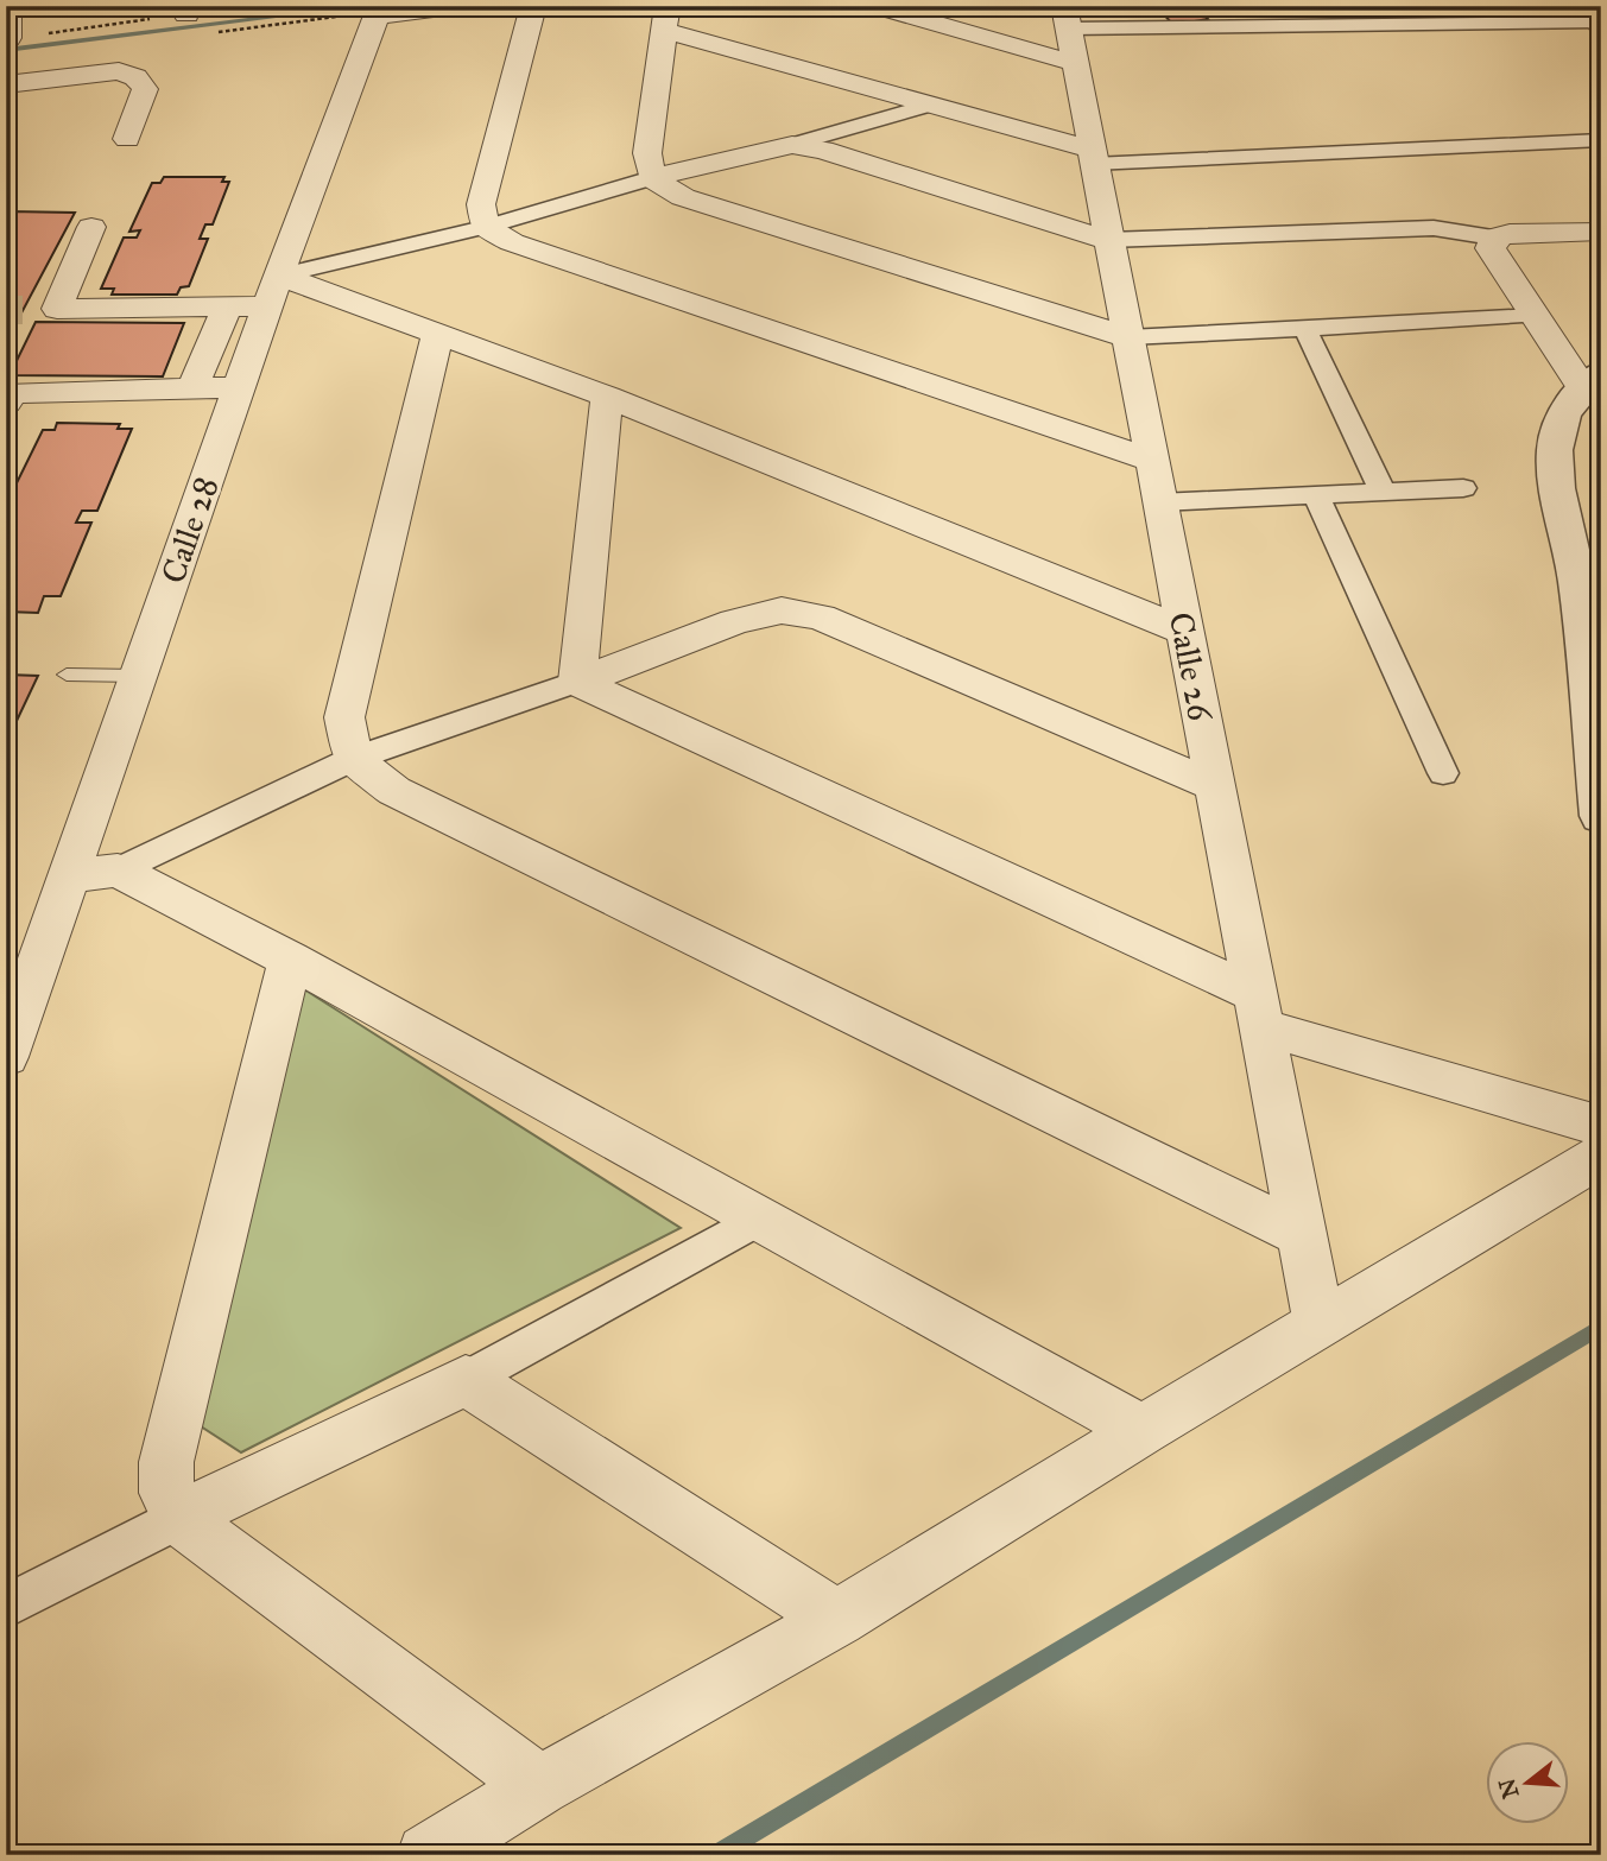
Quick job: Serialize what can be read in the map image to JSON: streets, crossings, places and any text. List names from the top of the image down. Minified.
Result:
{"streets":{"street":["Calle 28","Calle 26"]},"north":"left"}
